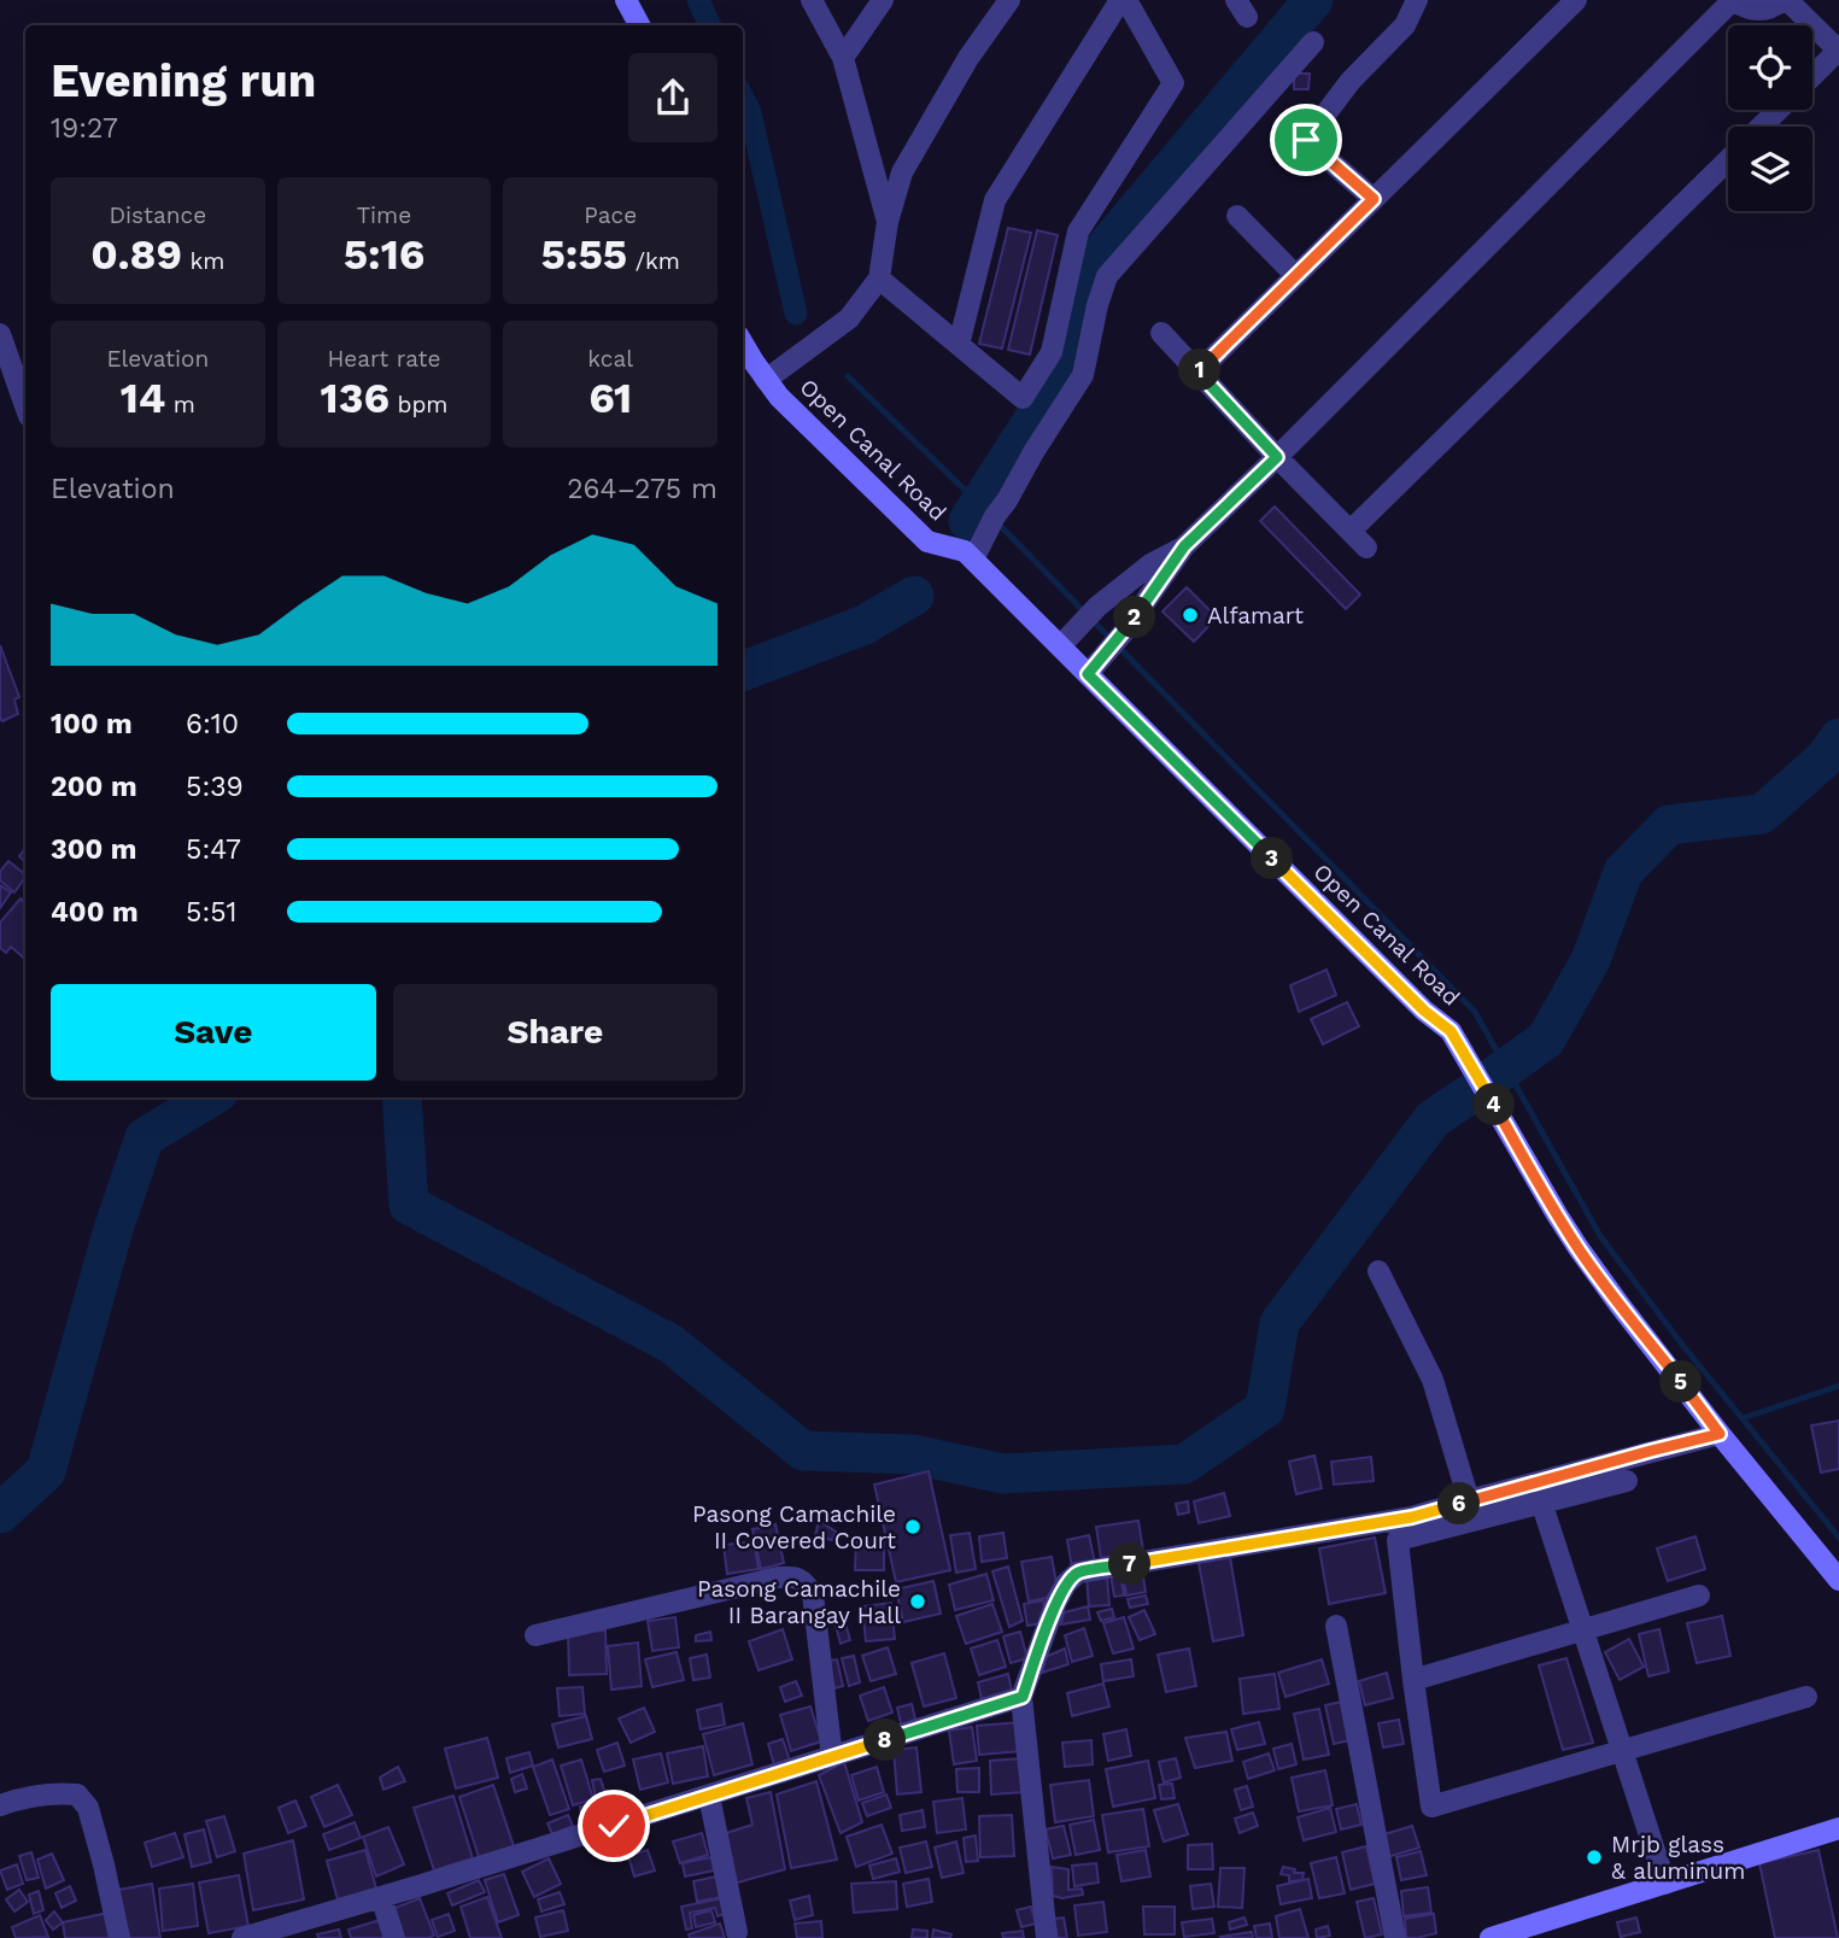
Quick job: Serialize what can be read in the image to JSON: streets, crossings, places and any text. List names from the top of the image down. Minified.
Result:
{"streets":{"main road":["Open Canal Road"]},"places":["Alfamart","Pasong Camachile II Covered Court","Pasong Camachile II Barangay Hall","Mrjb glass & aluminum"],"page":{"heading":["Evening run","19:27"],"stats":[["Distance","0.89 km"],["Time","5:16"],["Pace","5:55 /km"],["Elevation","14 m"],["Heart rate","136 bpm"],["kcal","61"]],"pins":["1","2","3","4","5","6","7","8"],"chart":["Elevation","264–275 m"],"list":[{"name":"100 m","note":"6:10"},{"name":"200 m","note":"5:39"},{"name":"300 m","note":"5:47"},{"name":"400 m","note":"5:51"}],"buttons":["Save","Share"]}}
